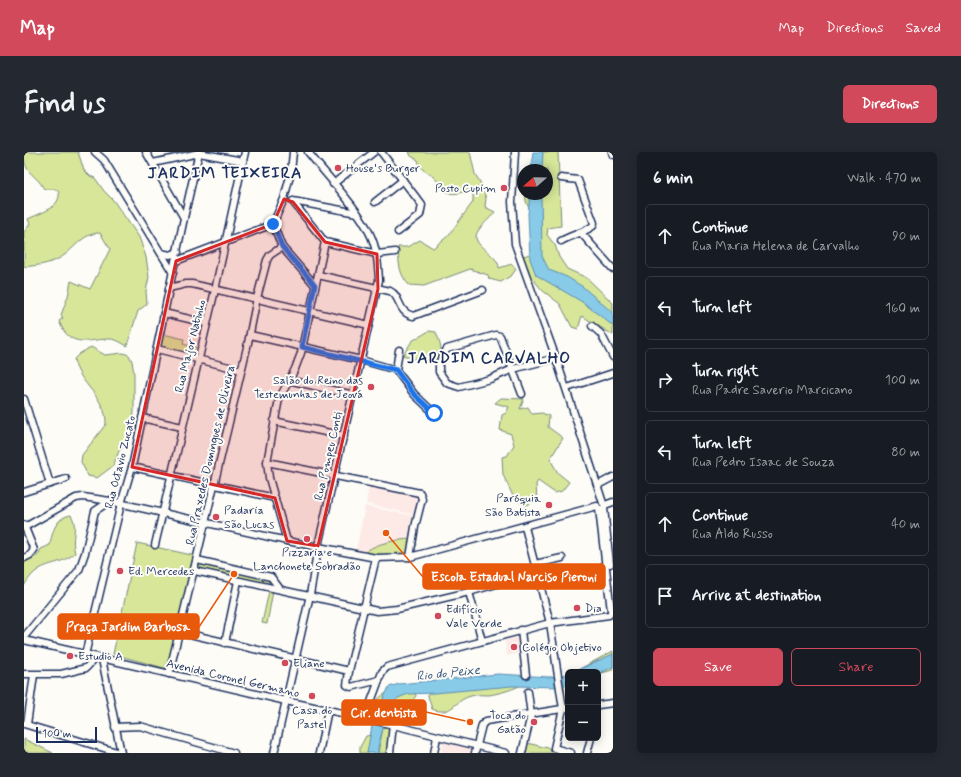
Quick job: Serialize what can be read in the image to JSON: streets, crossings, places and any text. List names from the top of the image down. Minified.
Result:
{"streets":{"street":["Rua Major Natinho","Rua Praxedes Domingues de Oliveira","Rua Pompeu Conti","Rua Octavio Zucato","Avenida Coronel Germano"]},"crossings":[["Rua Praxedes Domingues de Oliveira","Avenida Coronel Germano"],["Rua Pompeu Conti","Avenida Coronel Germano"],["Rua Octavio Zucato","Avenida Coronel Germano"]],"districts":["JARDIM TEIXEIRA","JARDIM CARVALHO"],"water":["Rio do Peixe"],"places":["House's Burger","Posto Cupim","Salão do Reino das Testemunhas de Jeová","Paróquia São Batista","Padaria São Lucas","Escola Estadual Narciso Pieroni","Pizzaria e Lanchonete Sobradão","Ed. Mercedes","Praça Jardim Barbosa","Dia","Edifício Vale Verde","Colégio Objetivo","Estudio A","Eliane","Casa do Pastel","Cir. dentista","Toca do Gatão"],"scale_bar":"100 m","north":"left","page":{"header":"Map","nav":["Map","Directions","Saved"],"buttons":["Directions",["Save","Share"]],"title":"Find us","heading":["6 min","Walk · 470 m"],"list":[["Continue","Rua Maria Helena de Carvalho","90 m"],["Turn left","160 m"],["Turn right","Rua Padre Saverio Marcicano","100 m"],["Turn left","Rua Pedro Isaac de Souza","80 m"],["Continue","Rua Aldo Russo","40 m"],"Arrive at destination"],"map_buttons":["+","−"],"scale":"100 m"}}
